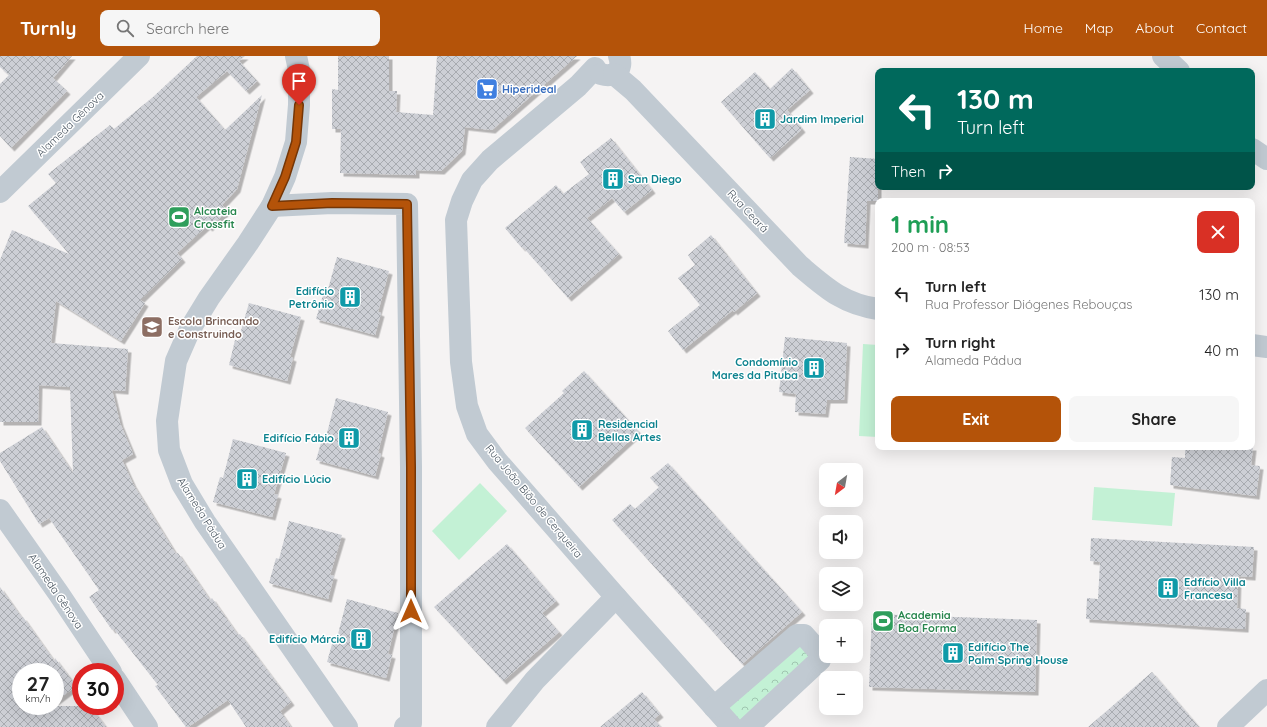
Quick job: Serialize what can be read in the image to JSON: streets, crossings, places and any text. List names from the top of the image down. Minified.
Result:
{"streets":{"street":["Alameda Gênova","Rua Ceará","Rua João Bião de Cerqueira","Alameda Pádua"]},"crossings":[["Rua Ceará","Rua João Bião de Cerqueira"]],"places":{"supermarket":["Hiperideal"],"building":["Jardim Imperial","San Diego","Edifício Petrônio","Condomínio Mares da Pituba","Residencial Bellas Artes","Edifício Fábio","Edifício Lúcio","Edfício Villa Francesa","Edifício Márcio","Edifício The Palm Spring House"],"sports":["Alcateia Crossfit","Academia Boa Forma"],"school or university":["Escola Brincando e Construindo"]},"north":"bottom left","page":{"header":"Turnly","search":"Search here","nav":["Home","Map","About","Contact"],"turn":["130 m","Turn left"],"then":"Then","heading":["1 min","200 m · 08:53"],"list":[{"name":"Turn left","note":"Rua Professor Diógenes Rebouças","value":"130 m"},{"name":"Turn right","note":"Alameda Pádua","value":"40 m"}],"buttons":["Exit","Share"],"map_buttons":["+","−"],"speed":"27 km/h","limit":"30"}}
